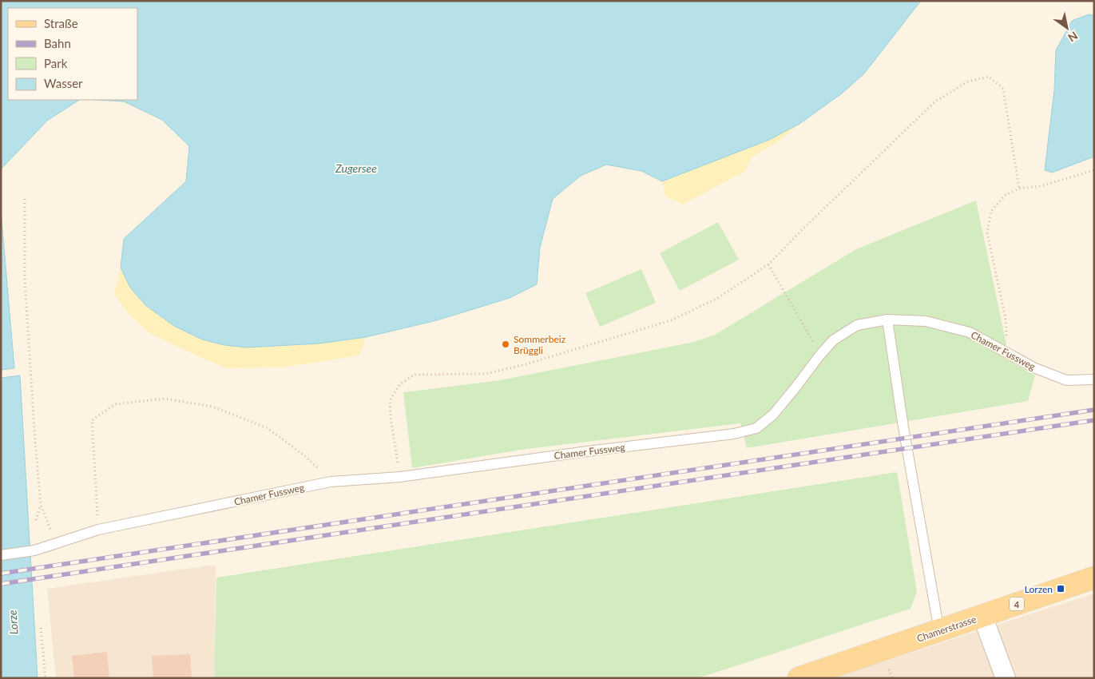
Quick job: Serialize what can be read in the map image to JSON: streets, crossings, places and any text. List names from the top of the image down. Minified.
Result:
{"streets":{"main road":["4","Chamerstrasse"],"lane":["Chamer Fussweg"]},"water":["Zugersee","Lorze"],"places":{"other":["Sommerbeiz Brüggli"],"transit":["Lorzen"]},"legend":["Straße","Bahn","Park","Wasser"],"north":"bottom right"}
